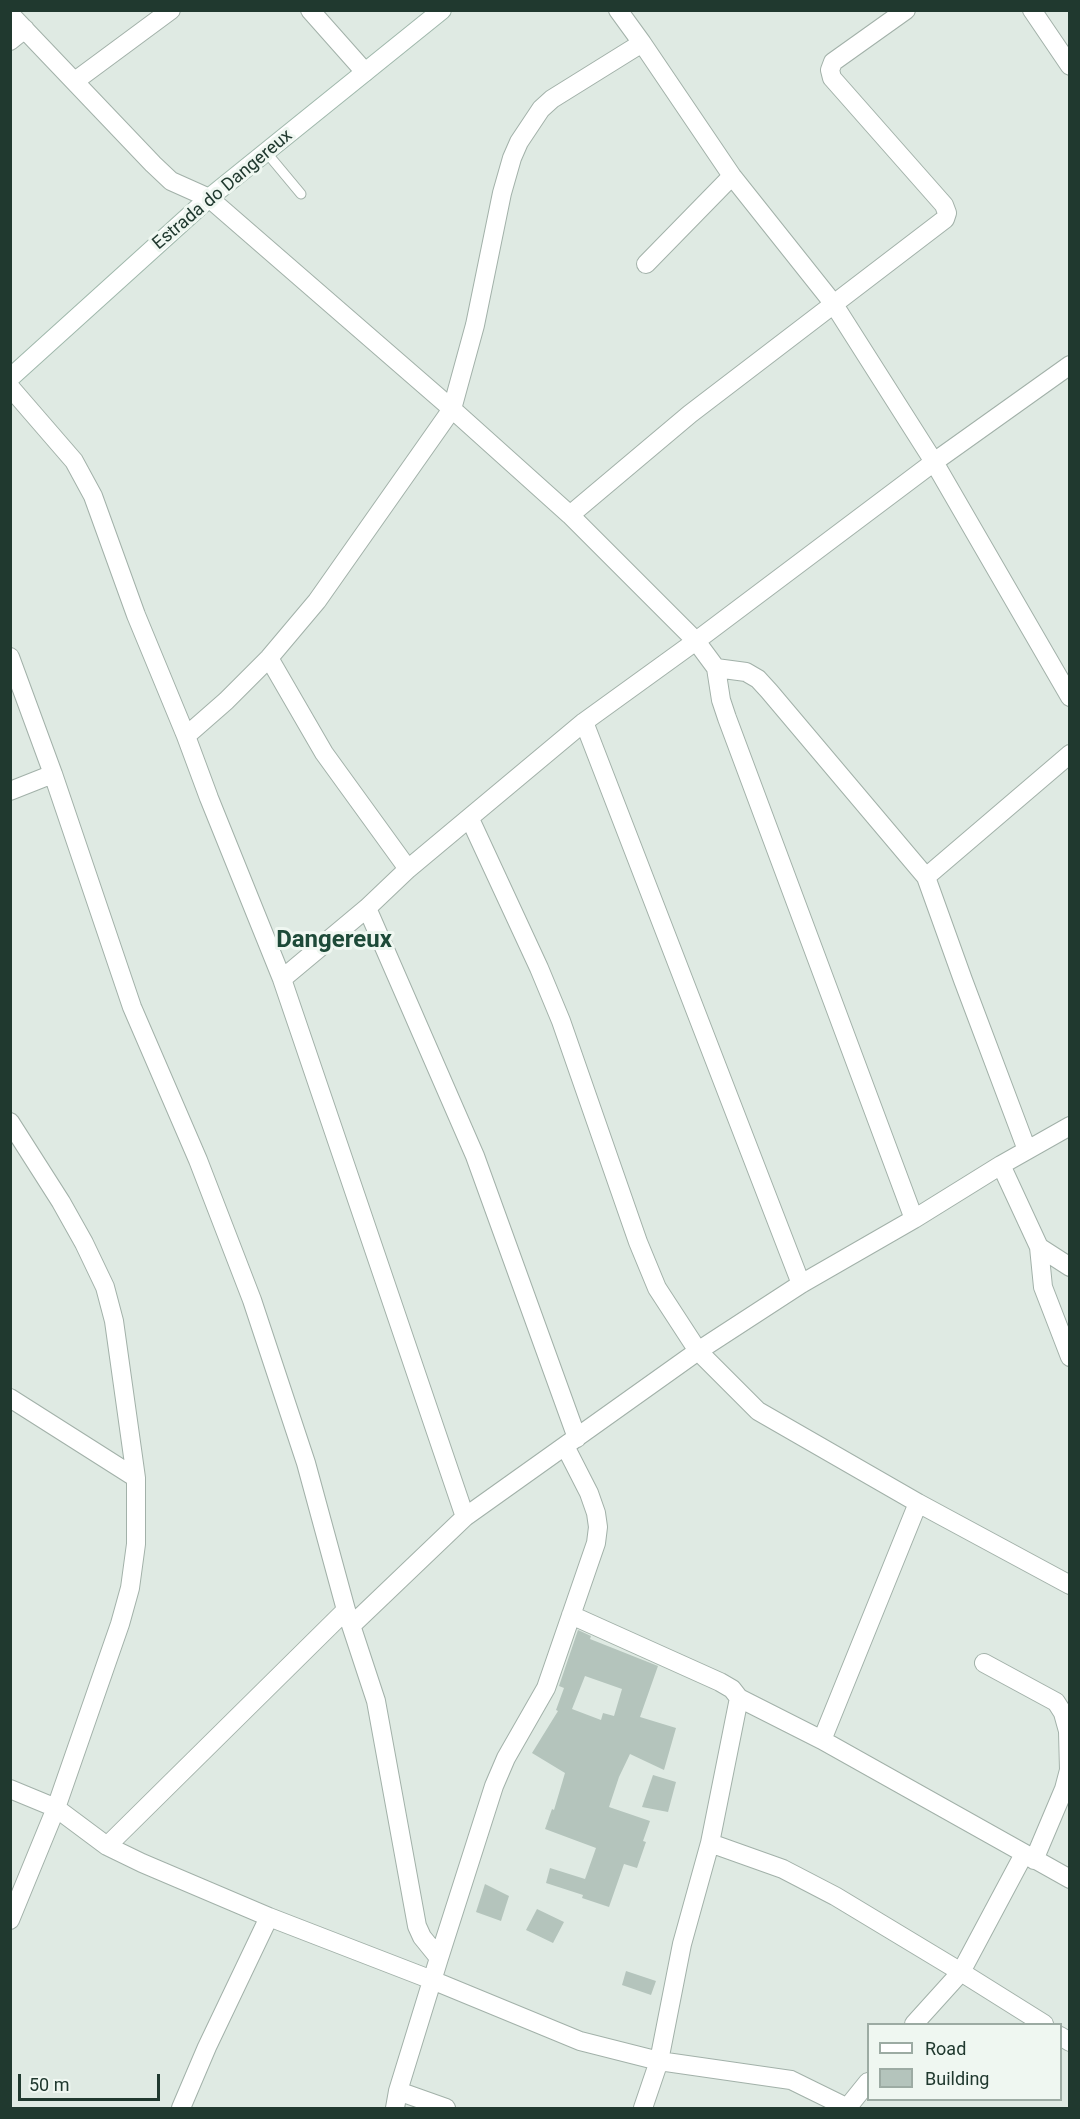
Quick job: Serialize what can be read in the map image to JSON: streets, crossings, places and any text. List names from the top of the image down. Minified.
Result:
{"streets":{"street":["Estrada do Dangereux"]},"districts":["Dangereux"],"legend":["Road","Building"],"scale_bar":"50 m"}
